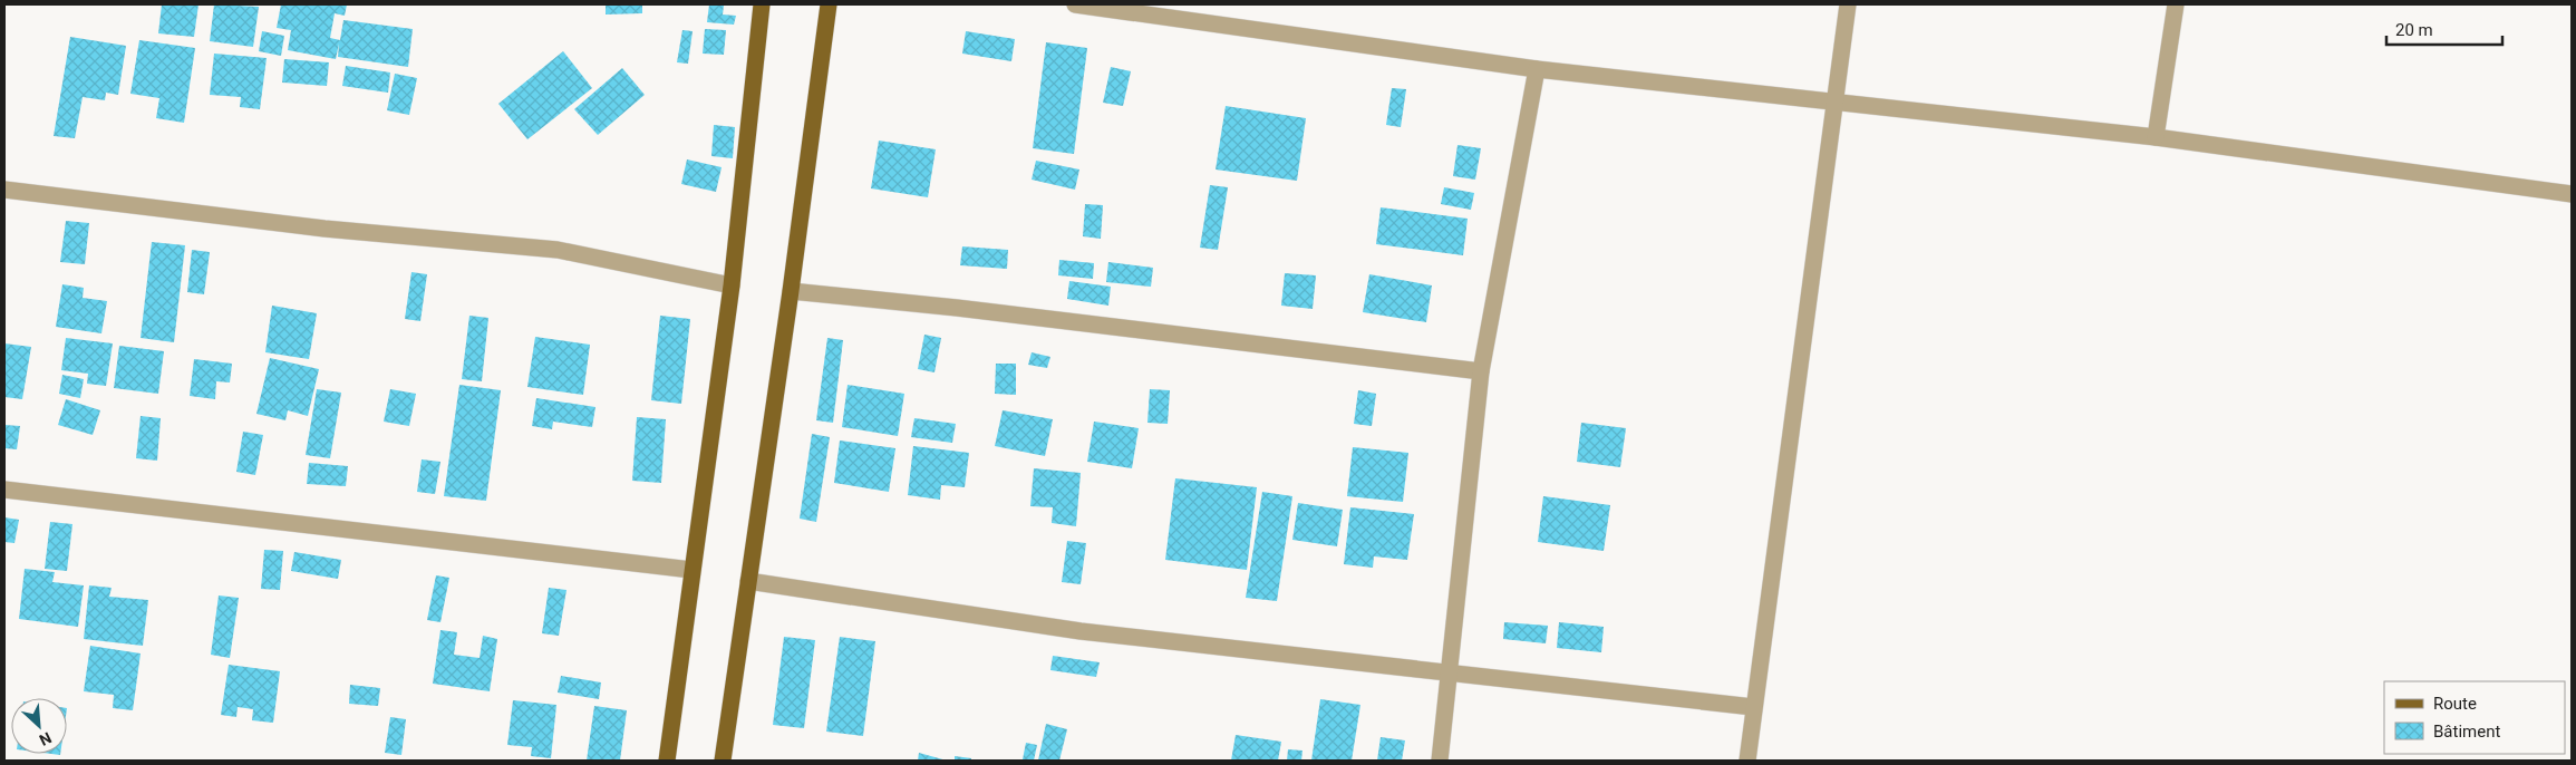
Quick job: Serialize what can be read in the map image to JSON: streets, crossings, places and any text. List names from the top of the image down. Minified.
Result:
{"legend":["Route","Bâtiment"],"scale_bar":"20 m","north":"bottom right"}
